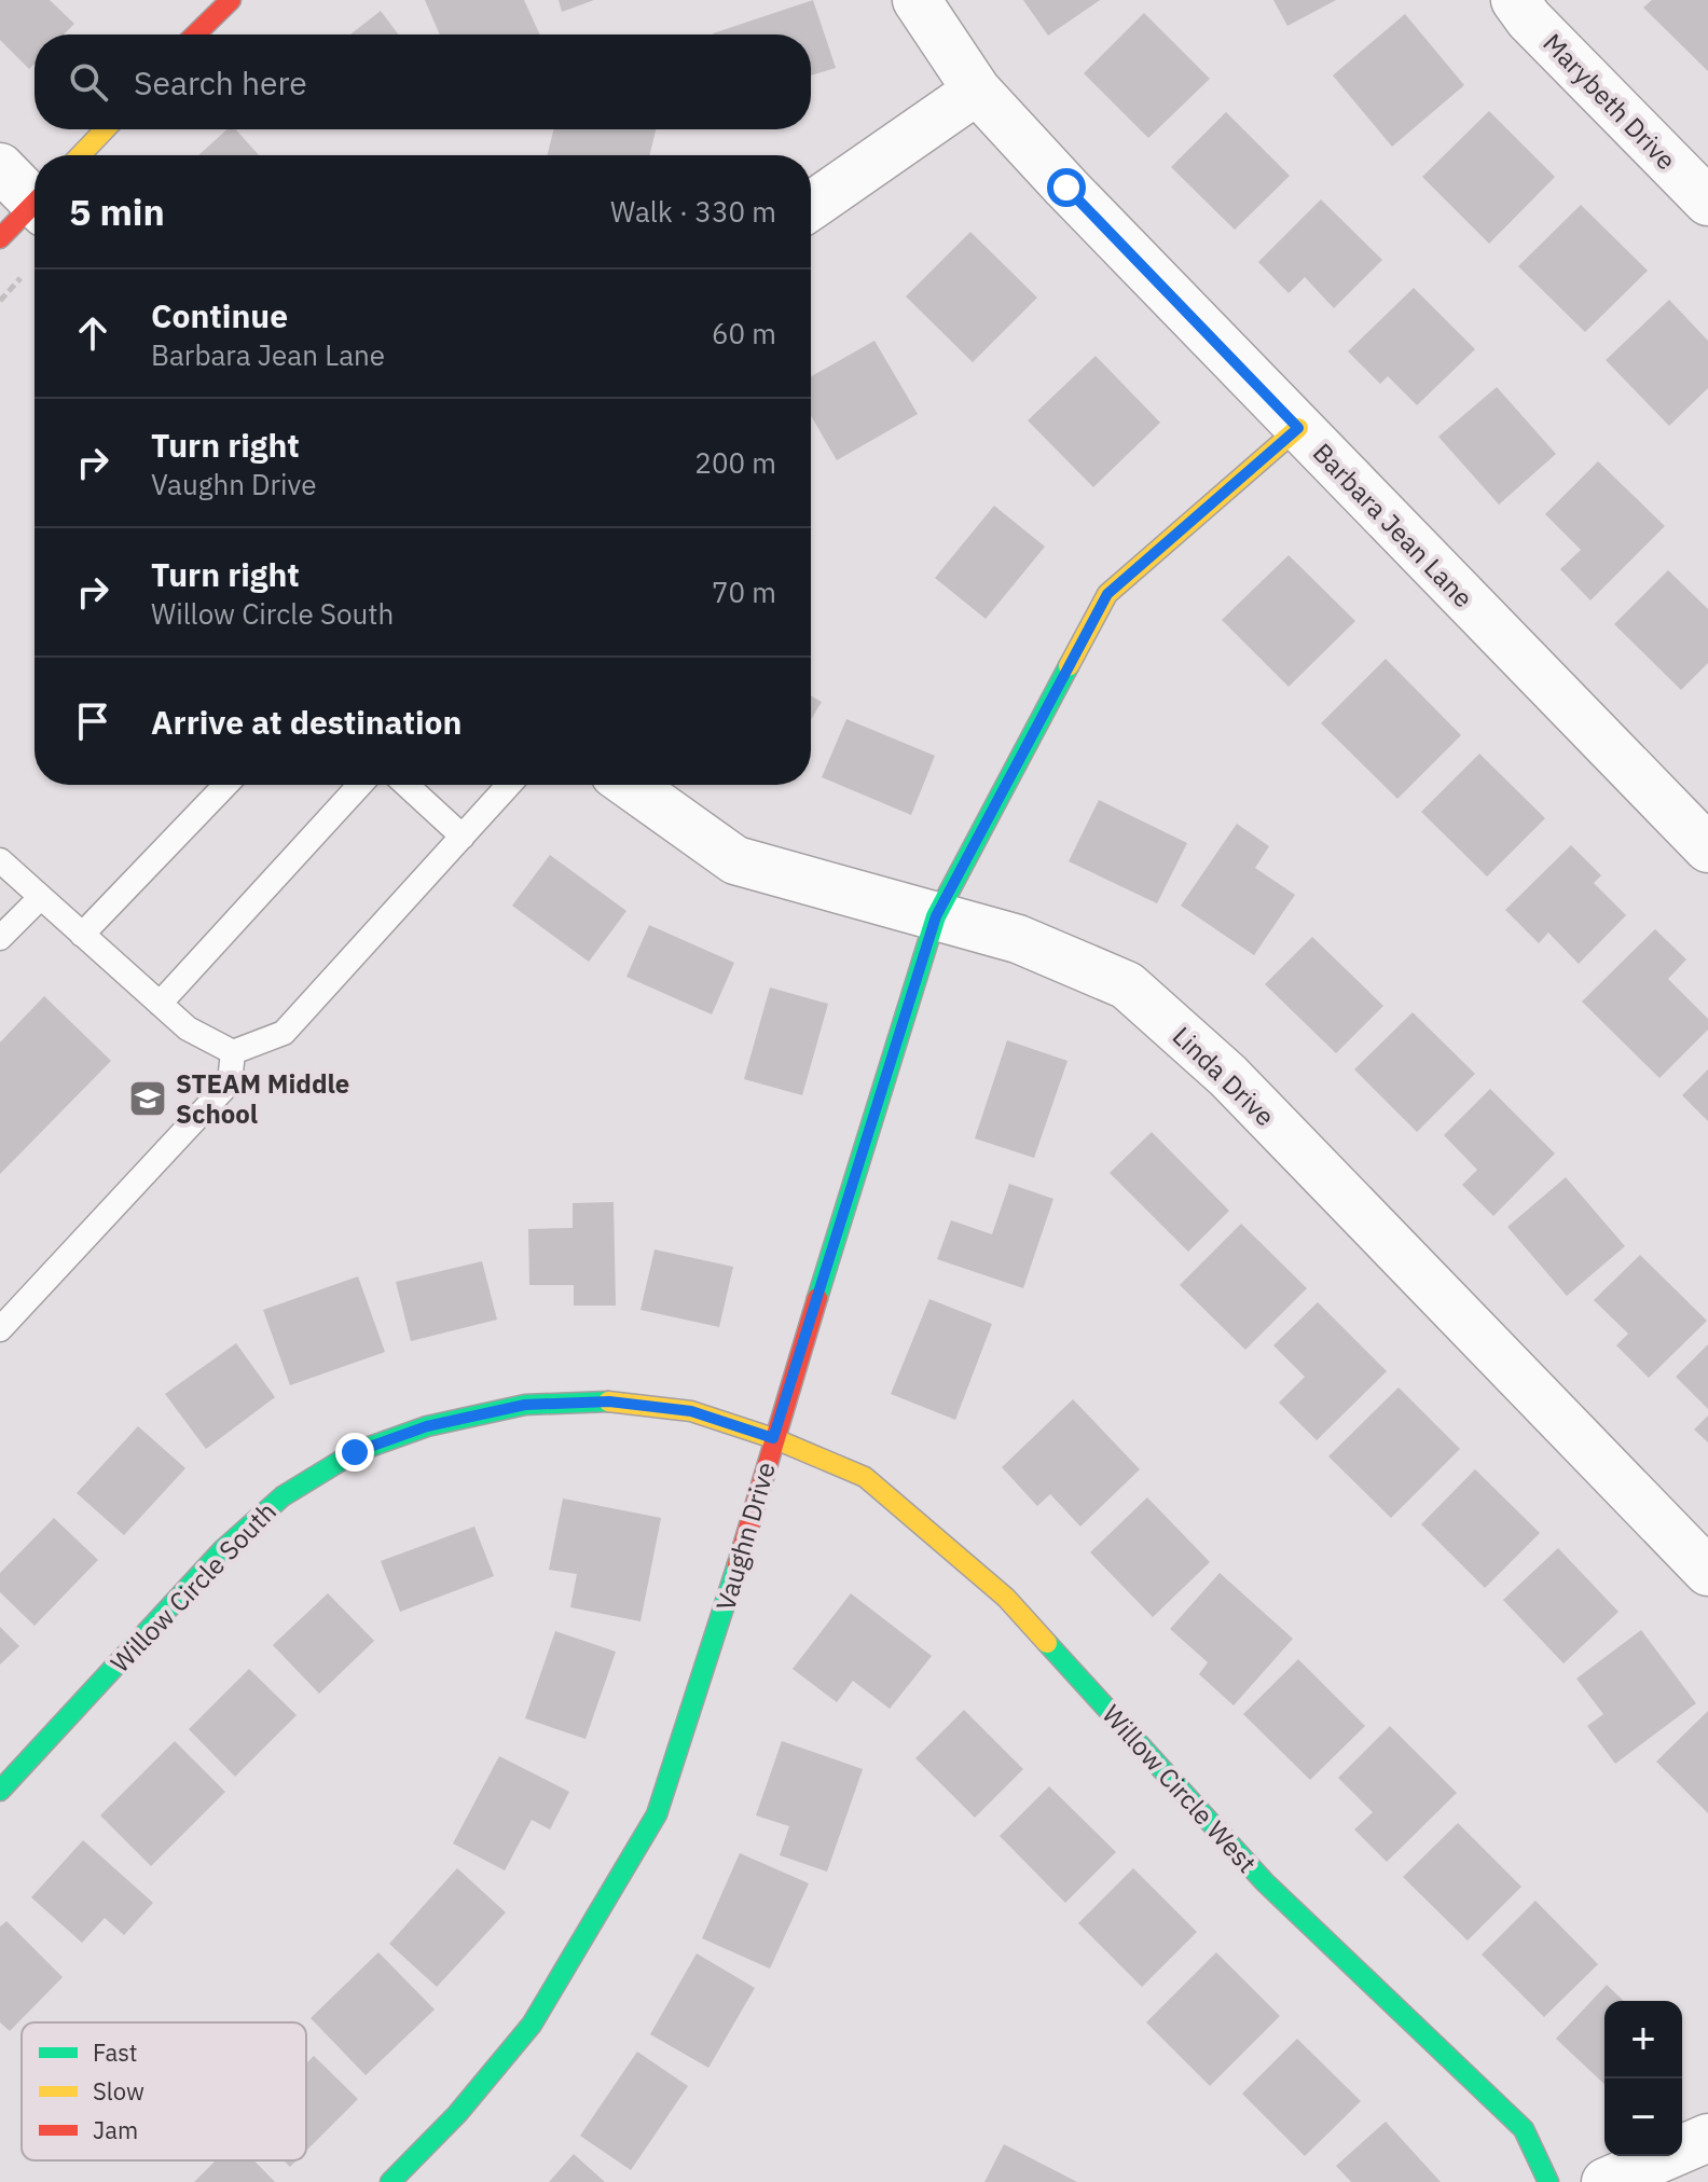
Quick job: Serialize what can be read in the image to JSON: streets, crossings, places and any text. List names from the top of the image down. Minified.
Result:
{"streets":{"street":["Marybeth Drive","Barbara Jean Lane","Linda Drive","Vaughn Drive","Willow Circle South","Willow Circle West"]},"crossings":[["Barbara Jean Lane","Vaughn Drive"],["Linda Drive","Vaughn Drive"],["Vaughn Drive","Willow Circle South"],["Vaughn Drive","Willow Circle West"],["Willow Circle South","Willow Circle West"]],"places":{"school or university":["STEAM Middle School"]},"legend":["Fast","Slow","Jam"],"page":{"search":"Search here","heading":["5 min","Walk · 330 m"],"list":[["Continue","Barbara Jean Lane","60 m"],["Turn right","Vaughn Drive","200 m"],["Turn right","Willow Circle South","70 m"],"Arrive at destination"],"map_buttons":["+","−"]}}
